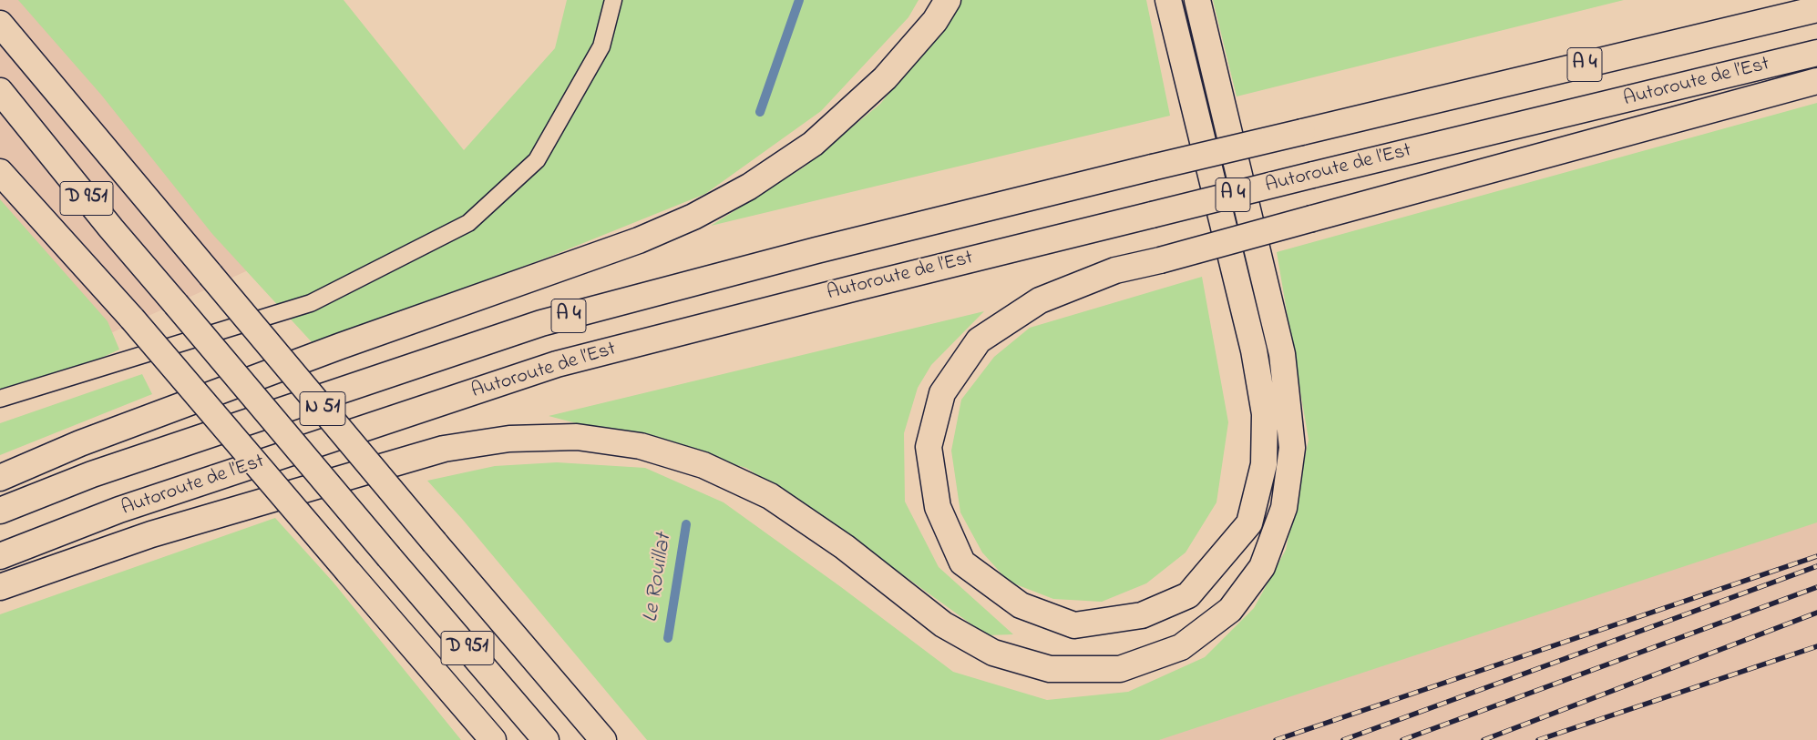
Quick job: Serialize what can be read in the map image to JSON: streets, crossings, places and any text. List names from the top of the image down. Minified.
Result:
{"streets":{"main road":["A 4","Autoroute de l’Est","D 951","N 51"]},"water":["Le Rouillat"]}
